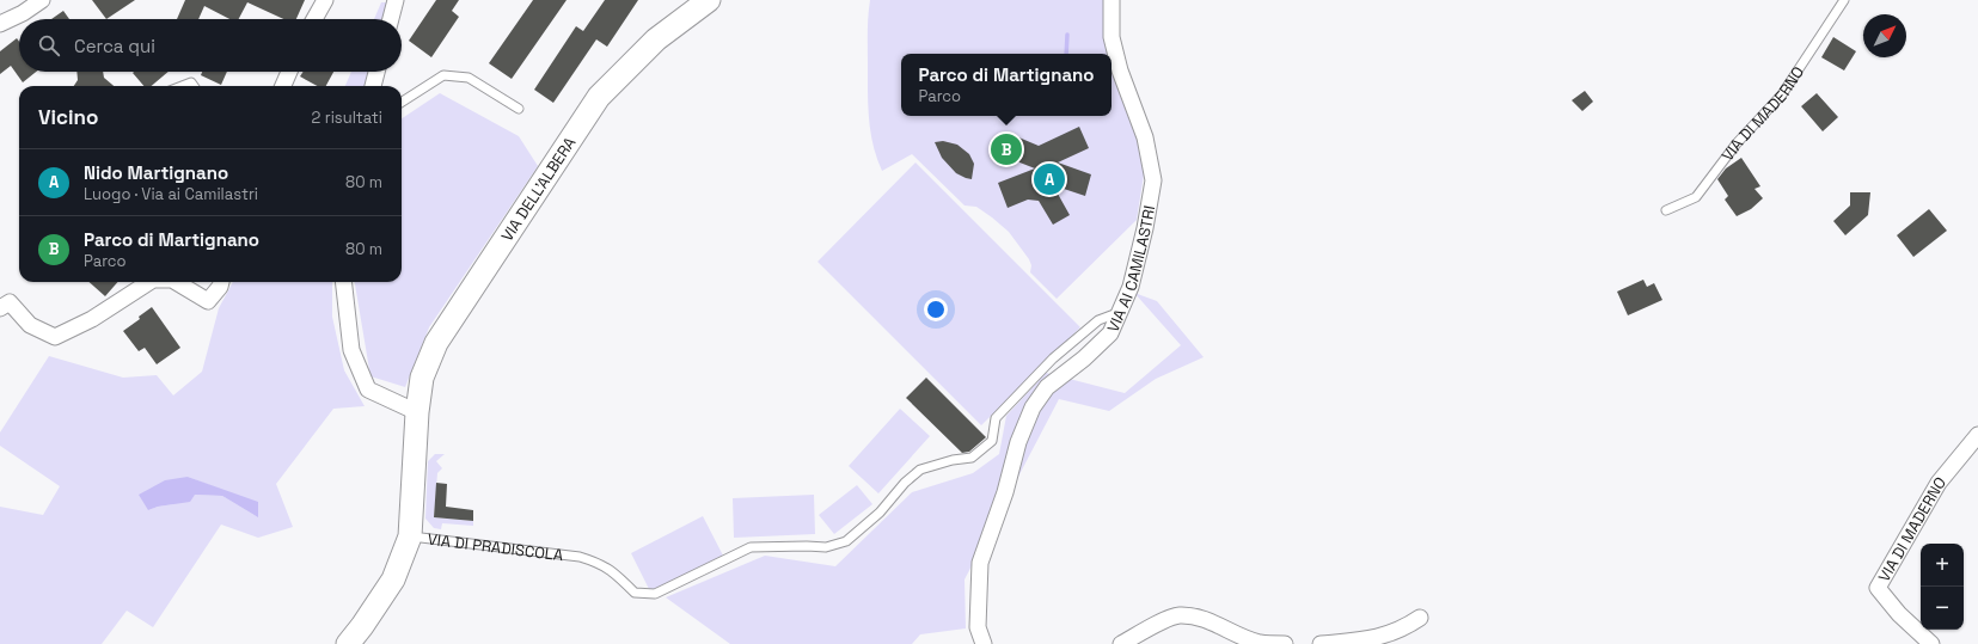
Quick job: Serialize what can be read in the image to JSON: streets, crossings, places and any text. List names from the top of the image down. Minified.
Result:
{"streets":{"street":["VIA DI MADERNO","VIA DELL'ALBERA","VIA AI CAMILASTRI","VIA DI PRADISCOLA"]},"crossings":[["VIA DELL'ALBERA","VIA DI PRADISCOLA"],["VIA AI CAMILASTRI","VIA DI PRADISCOLA"]],"north":"top right","page":{"search":"Cerca qui","popup":["Parco di Martignano","Parco"],"heading":["Vicino","2 risultati"],"pins":["B","A"],"list":[{"mark":"A","name":"Nido Martignano","note":"Luogo · Via ai Camilastri","value":"80 m"},{"mark":"B","name":"Parco di Martignano","note":"Parco","value":"80 m"}],"map_buttons":["+","−"]}}
